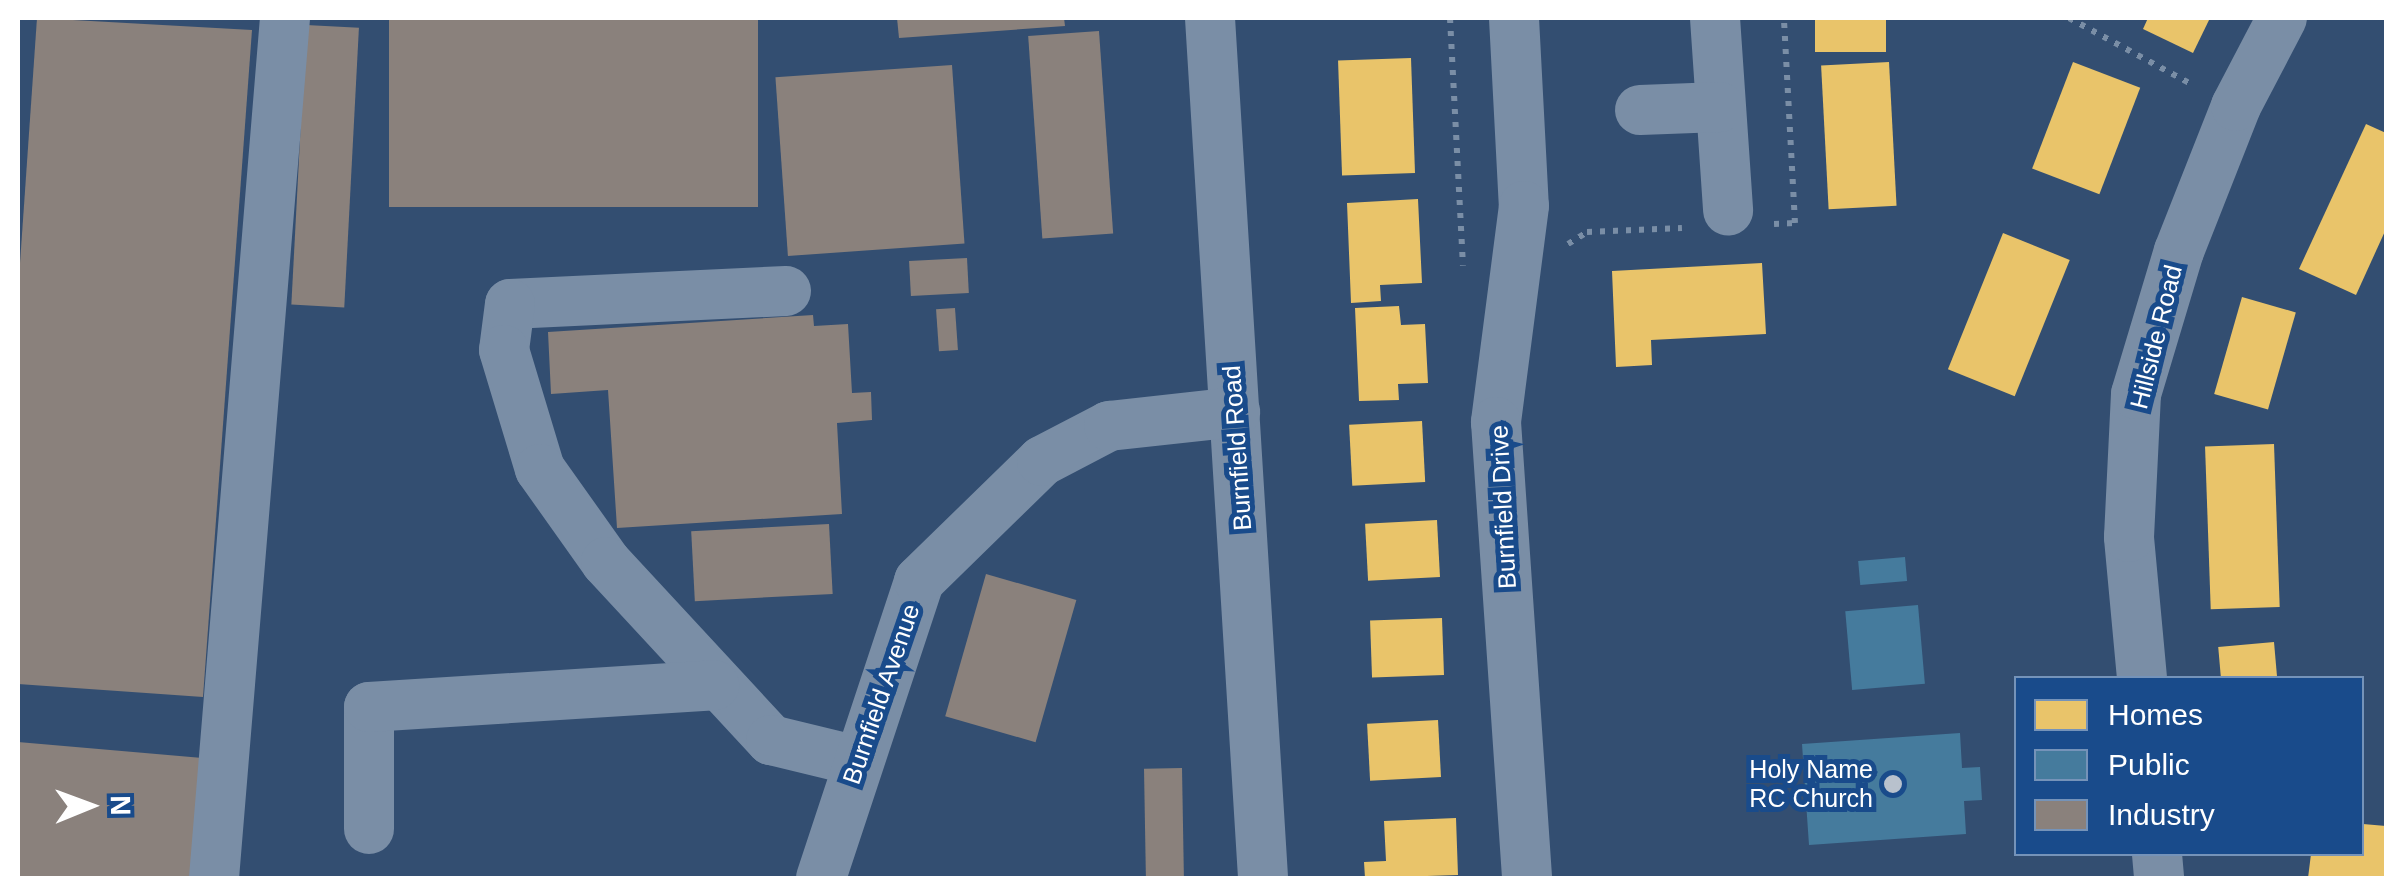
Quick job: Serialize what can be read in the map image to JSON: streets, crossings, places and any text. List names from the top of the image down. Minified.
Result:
{"streets":{"street":["Hillside Road","Burnfield Road","Burnfield Drive","Burnfield Avenue"]},"crossings":[["Burnfield Road","Burnfield Avenue"]],"places":["Holy Name RC Church"],"legend":["Homes","Public","Industry"],"north":"right"}
